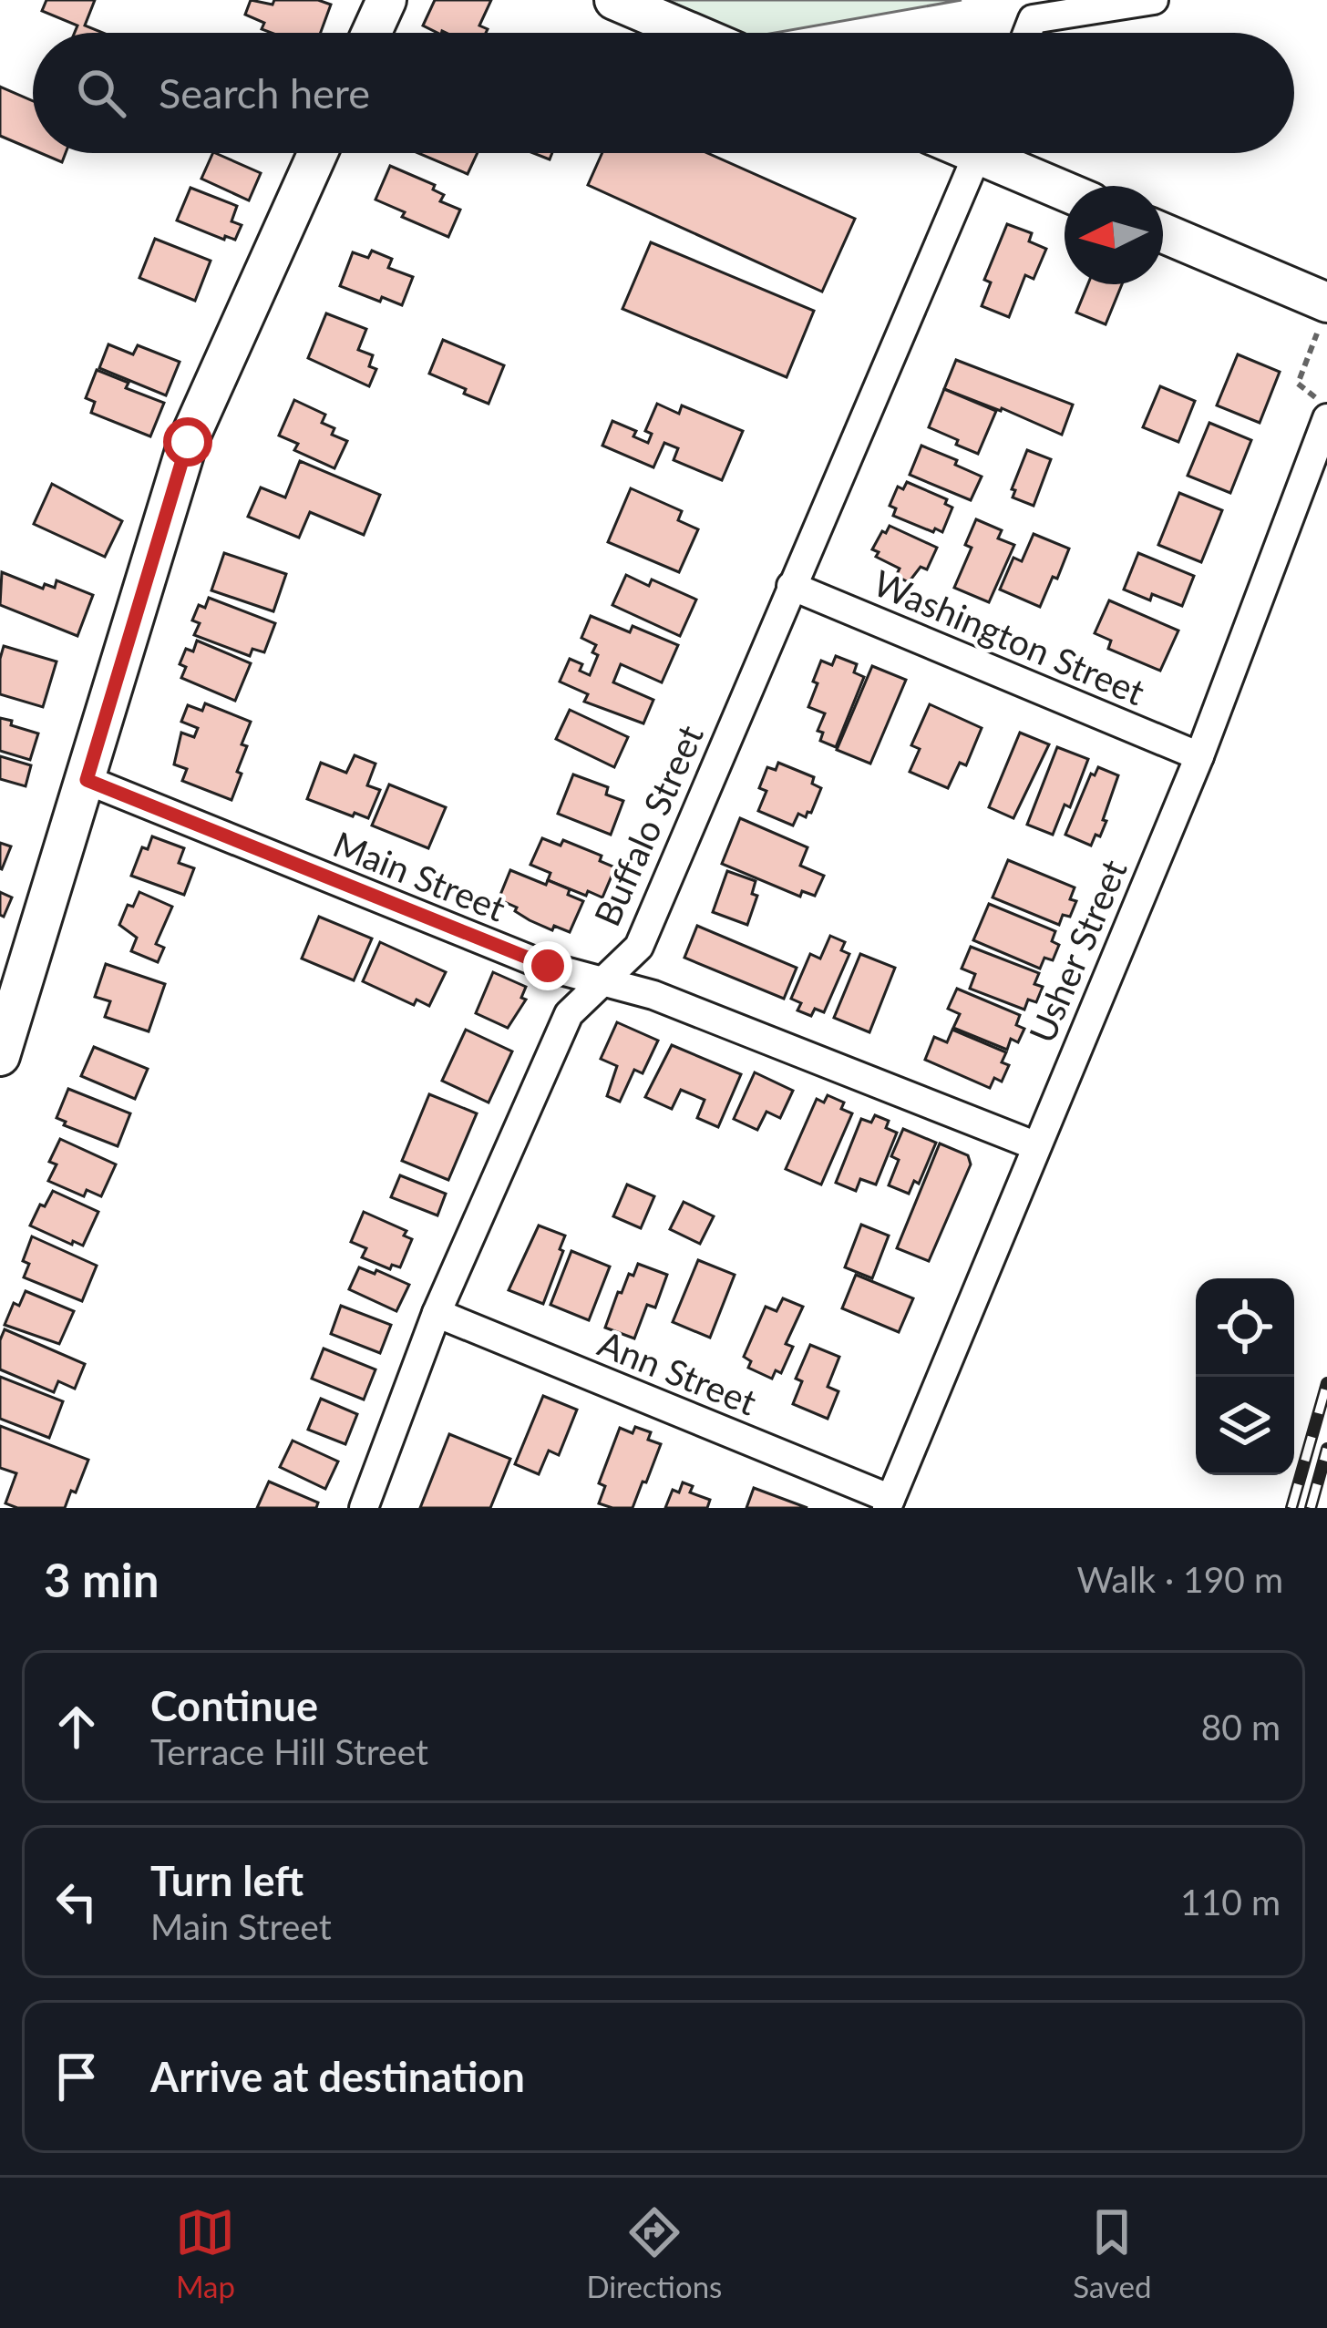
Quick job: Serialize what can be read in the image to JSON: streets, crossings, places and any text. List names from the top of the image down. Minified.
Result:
{"streets":{"street":["Washington Street","Buffalo Street","Main Street","Usher Street","Ann Street"]},"crossings":[["Washington Street","Buffalo Street"],["Washington Street","Usher Street"],["Buffalo Street","Main Street"],["Buffalo Street","Ann Street"],["Main Street","Usher Street"],["Usher Street","Ann Street"]],"north":"left","page":{"search":"Search here","heading":["3 min","Walk · 190 m"],"list":[["Continue","Terrace Hill Street","80 m"],["Turn left","Main Street","110 m"],"Arrive at destination"],"nav":["Map","Directions","Saved"]}}
